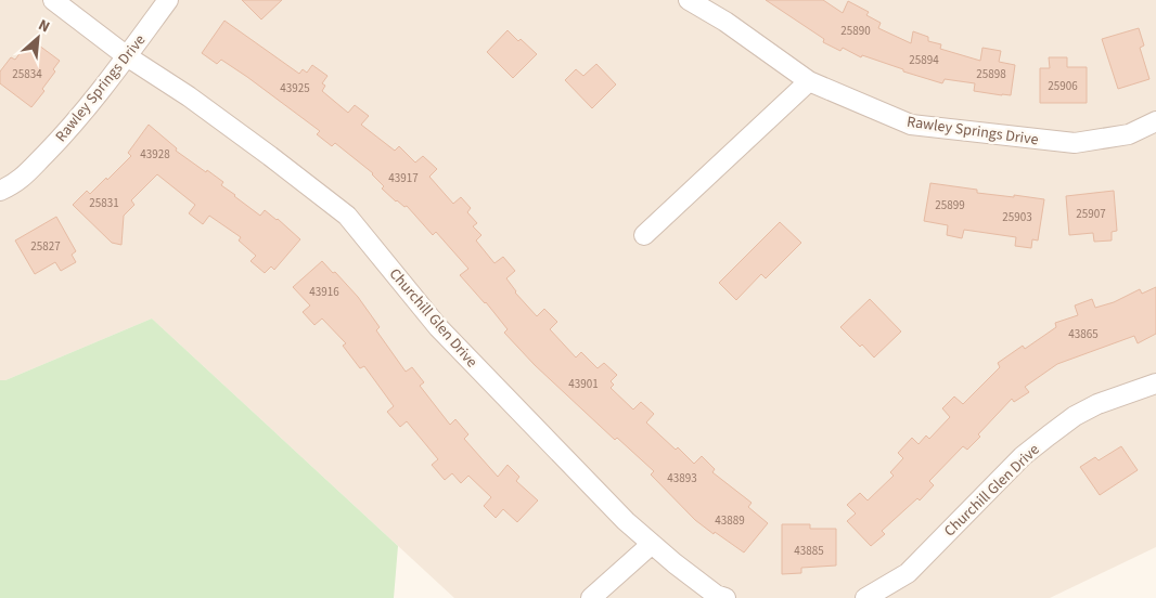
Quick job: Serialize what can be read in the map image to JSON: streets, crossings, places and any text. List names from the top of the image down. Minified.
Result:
{"streets":{"street":["Rawley Springs Drive","Churchill Glen Drive"]},"crossings":[["Rawley Springs Drive","Churchill Glen Drive"]],"house_numbers":["25890","25894","25834","25898","25906","43925","43928","43917","25831","25899","25907","25903","25827","43916","43865","43901","43893","43889","43885"],"north":"top right"}
